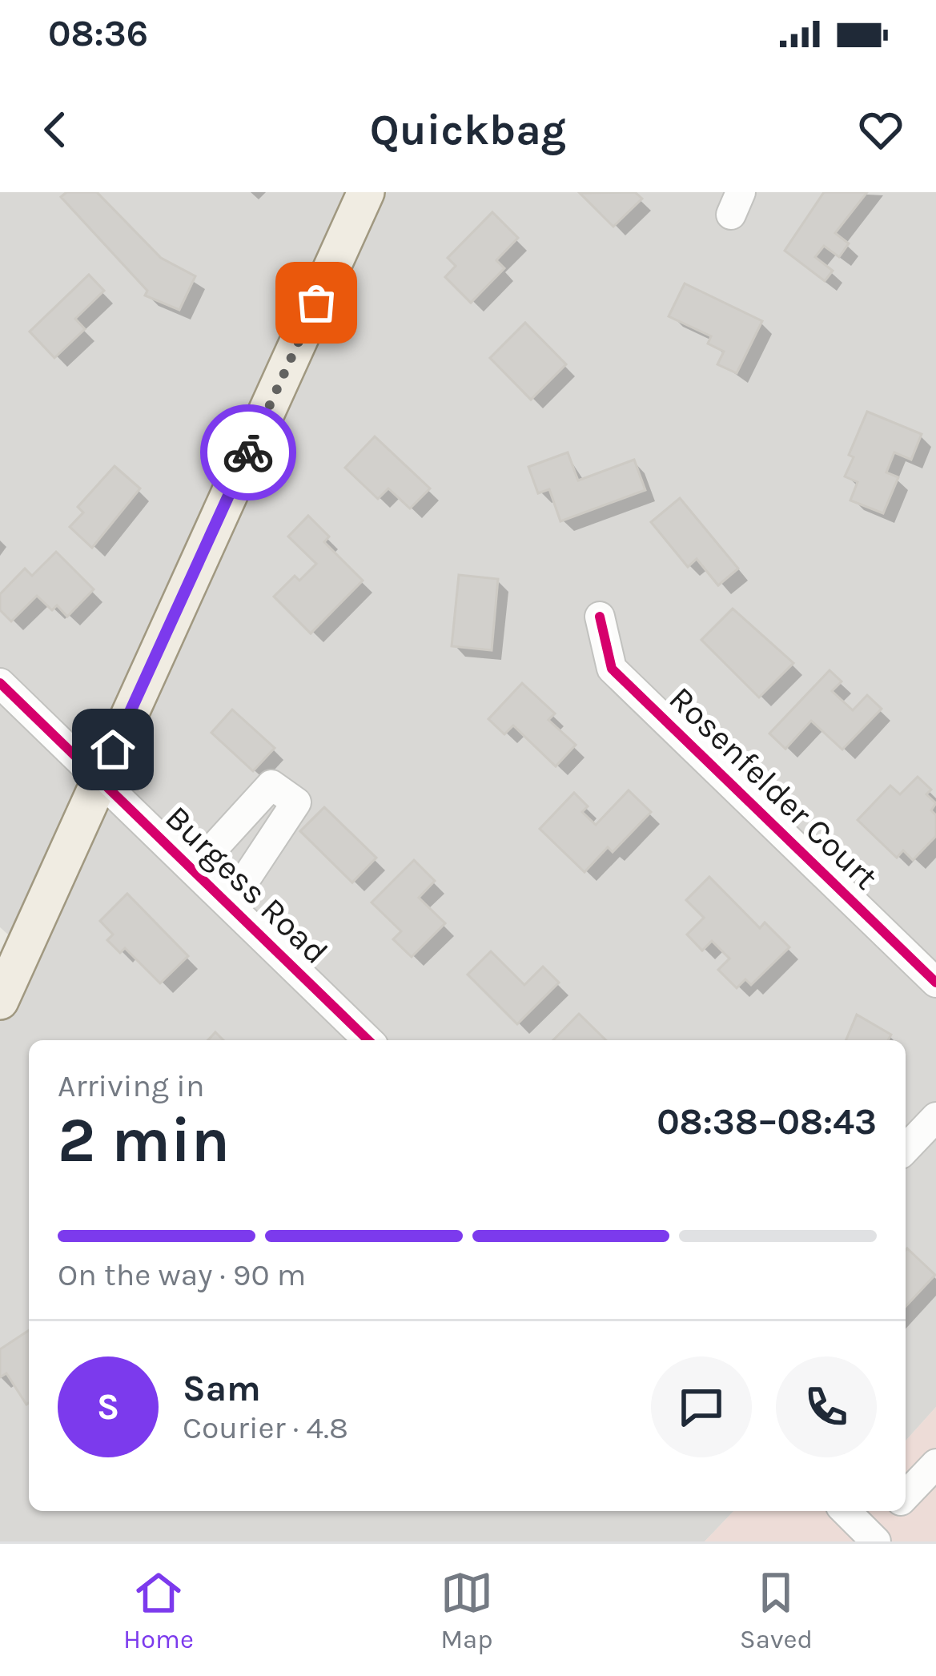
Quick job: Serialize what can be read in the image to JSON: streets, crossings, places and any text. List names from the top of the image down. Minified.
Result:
{"streets":{"street":["Rosenfelder Court","Burgess Road"]},"page":{"status":"08:36","header":"Quickbag","heading":["2 min","Arriving in","08:38–08:43"],"panel":["Sam","Courier · 4.8"],"bar":"On the way · 90 m","round":"S","tabs":["Home","Map","Saved"]}}
